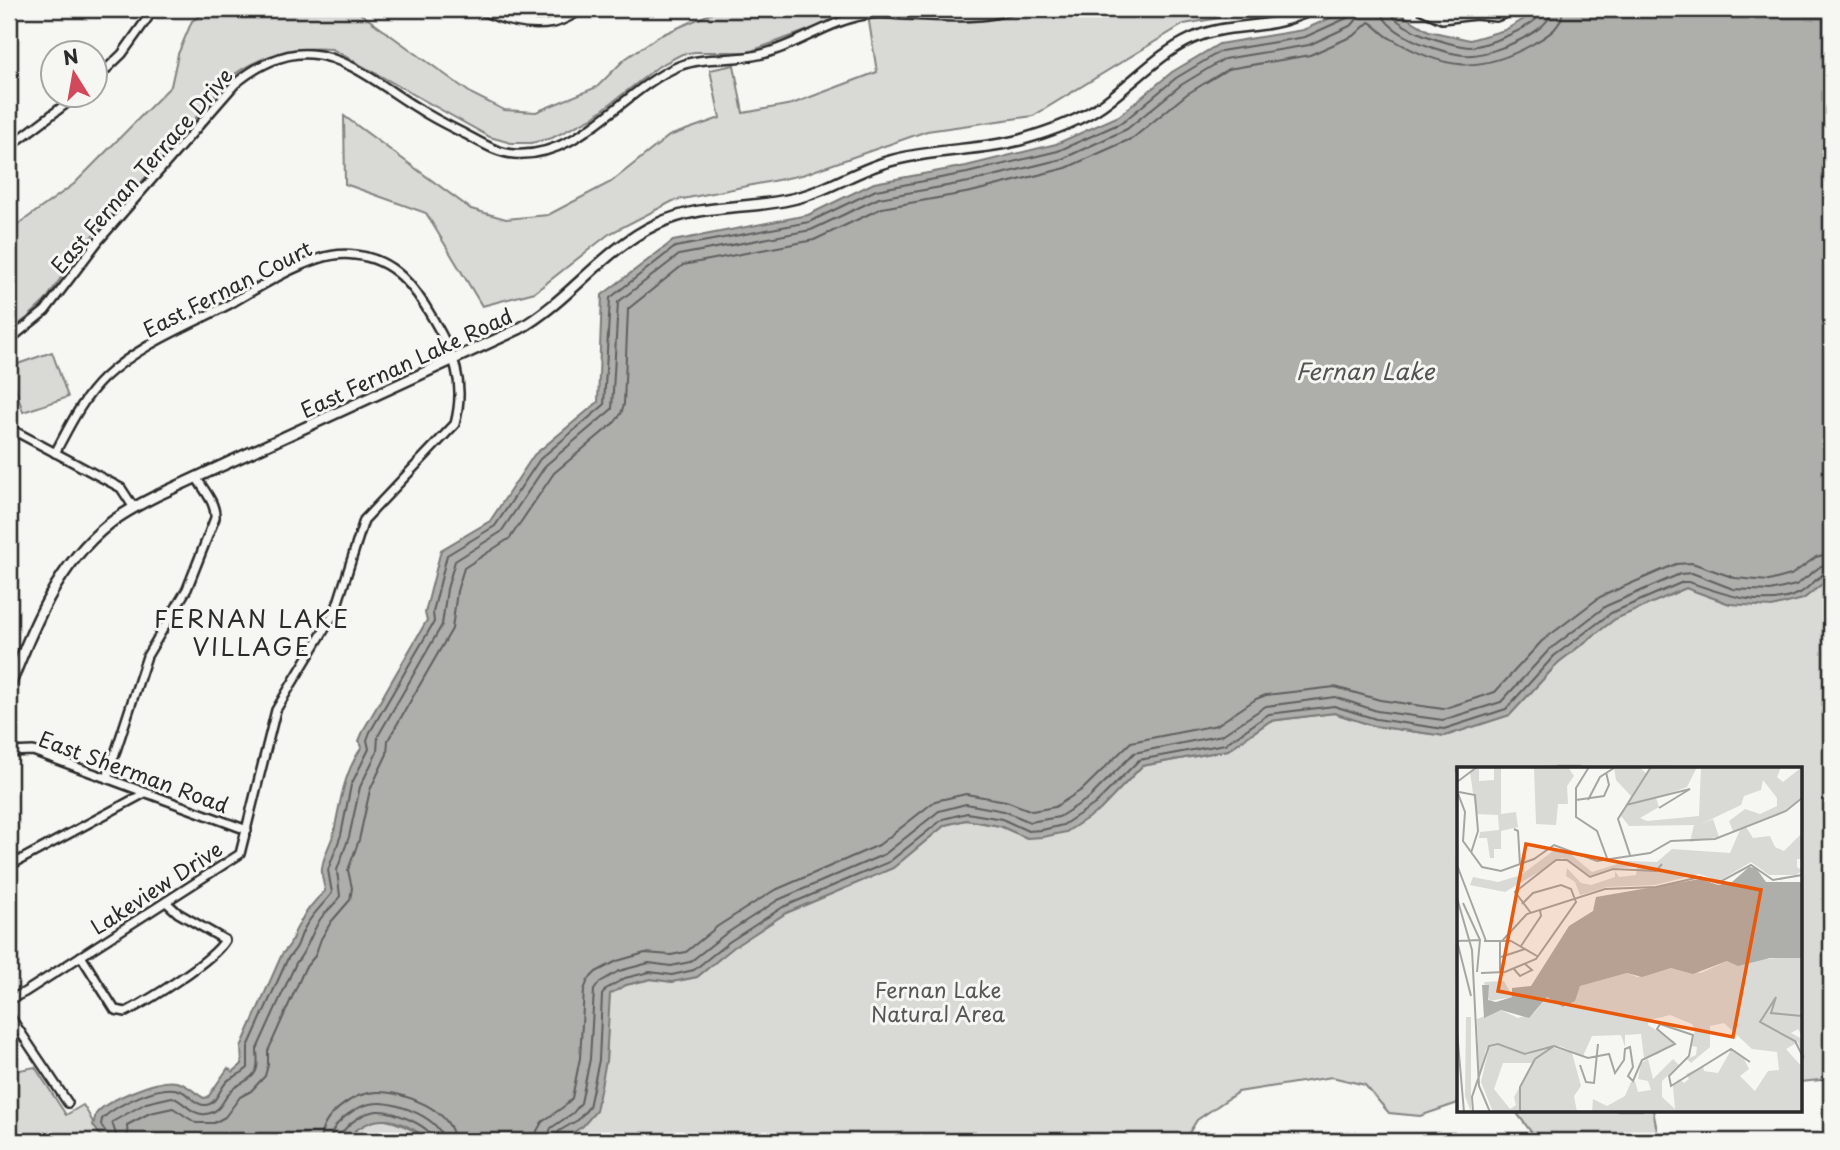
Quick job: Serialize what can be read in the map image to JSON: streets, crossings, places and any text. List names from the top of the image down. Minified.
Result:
{"streets":{"street":["East Fernan Terrace Drive","East Fernan Court","East Fernan Lake Road","East Sherman Road","Lakeview Drive"]},"crossings":[["East Fernan Court","East Fernan Lake Road"],["East Fernan Court","Lakeview Drive"],["East Fernan Lake Road","Lakeview Drive"],["East Sherman Road","Lakeview Drive"]],"districts":["FERNAN LAKE VILLAGE"],"water":["Fernan Lake"],"parks":["Fernan Lake Natural Area"],"north":"top"}
